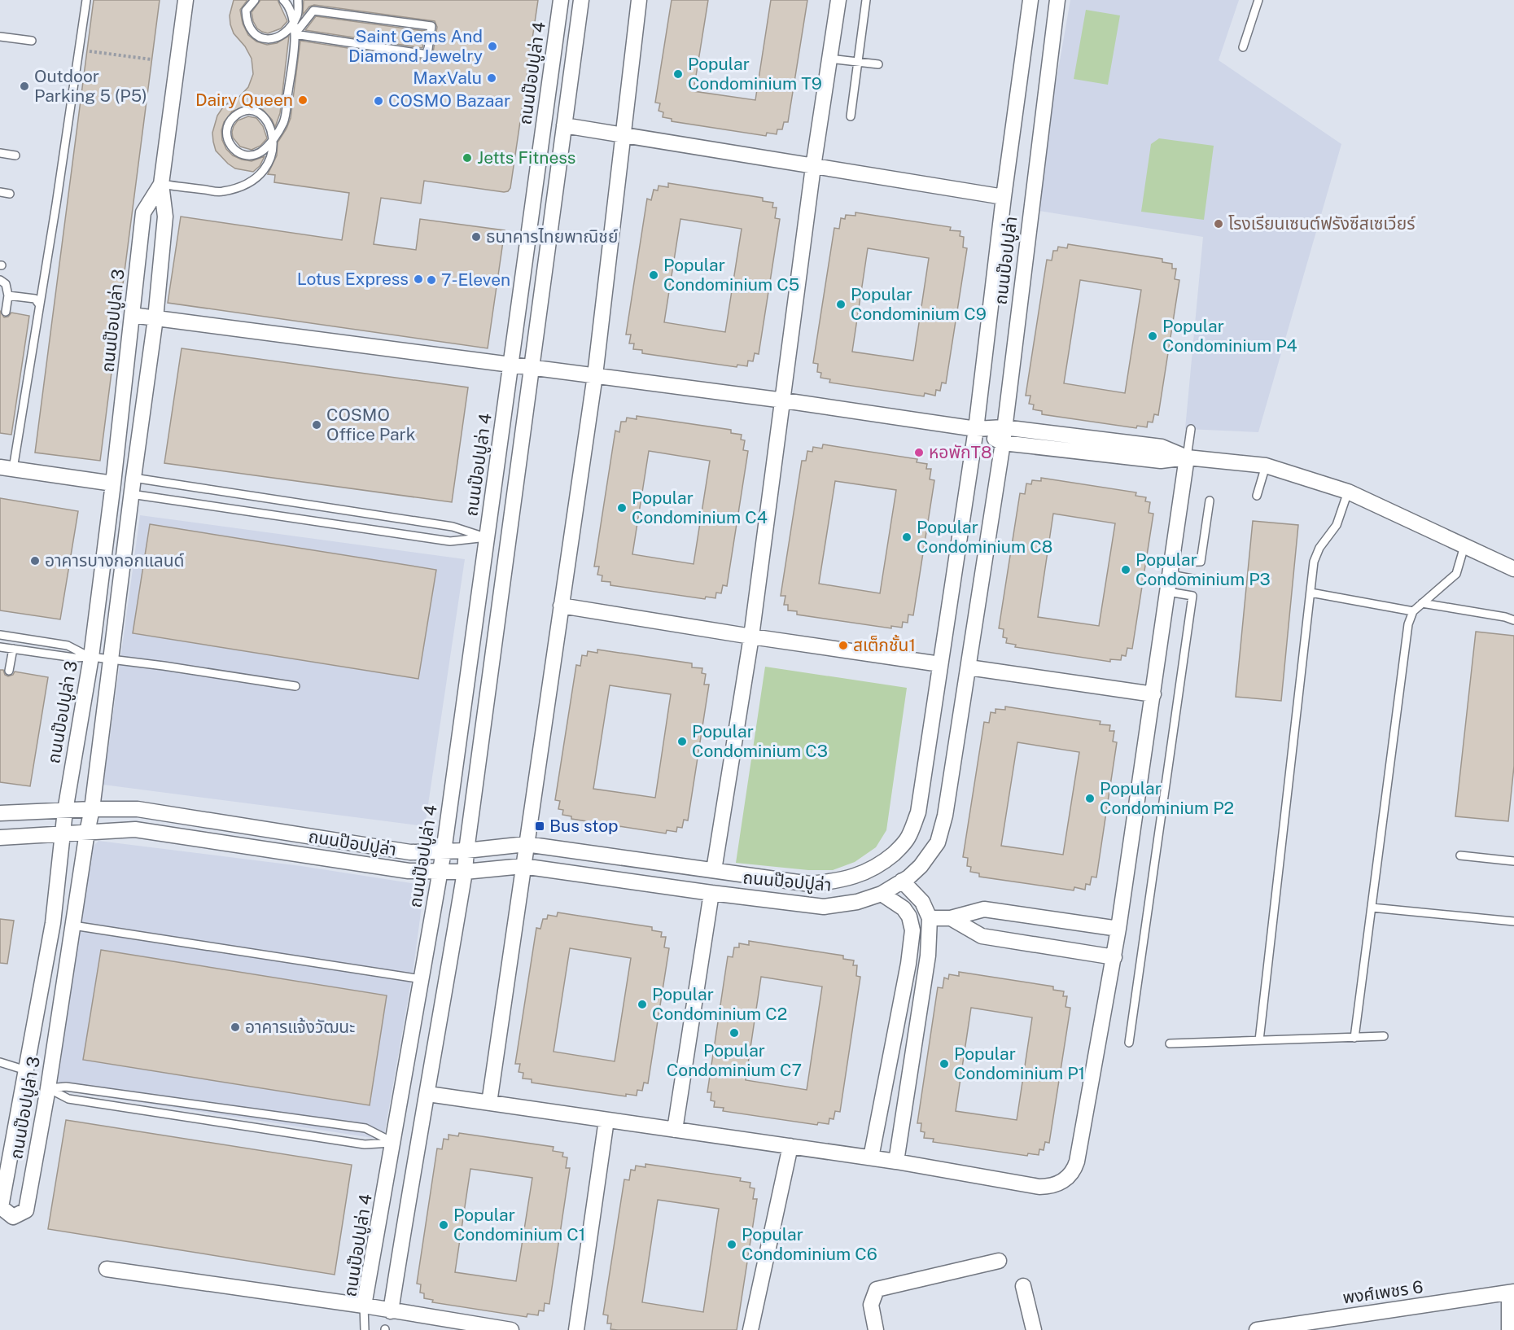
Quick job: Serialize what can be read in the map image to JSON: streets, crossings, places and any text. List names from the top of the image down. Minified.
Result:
{"streets":{"street":["ถนนป๊อปปูล่า 4","ถนนป๊อปปูล่า","ถนนป๊อปปูล่า 3","พงศ์เพชร 6"]},"crossings":[["ถนนป๊อปปูล่า 4","ถนนป๊อปปูล่า"],["ถนนป๊อปปูล่า","ถนนป๊อปปูล่า 3"]],"places":{"other":["Saint Gems And Diamond Jewelry","Popular Condominium T9","MaxValu","Outdoor Parking 5 (P5)","Dairy Queen","COSMO Bazaar","Jetts Fitness","โรงเรียนเซนต์ฟรังซีสเซเวียร์","ธนาคารไทยพาณิชย์","Popular Condominium C5","Lotus Express","7-Eleven","Popular Condominium C9","Popular Condominium P4","COSMO Office Park","หอพักT8","Popular Condominium C4","Popular Condominium C8","อาคารบางกอกแลนด์","Popular Condominium P3","สเต็กชั้น1","Popular Condominium C3","Popular Condominium P2","Popular Condominium C2","อาคารแจ้งวัฒนะ","Popular Condominium C7","Popular Condominium P1","Popular Condominium C1","Popular Condominium C6"],"transit":["Bus stop"]}}
